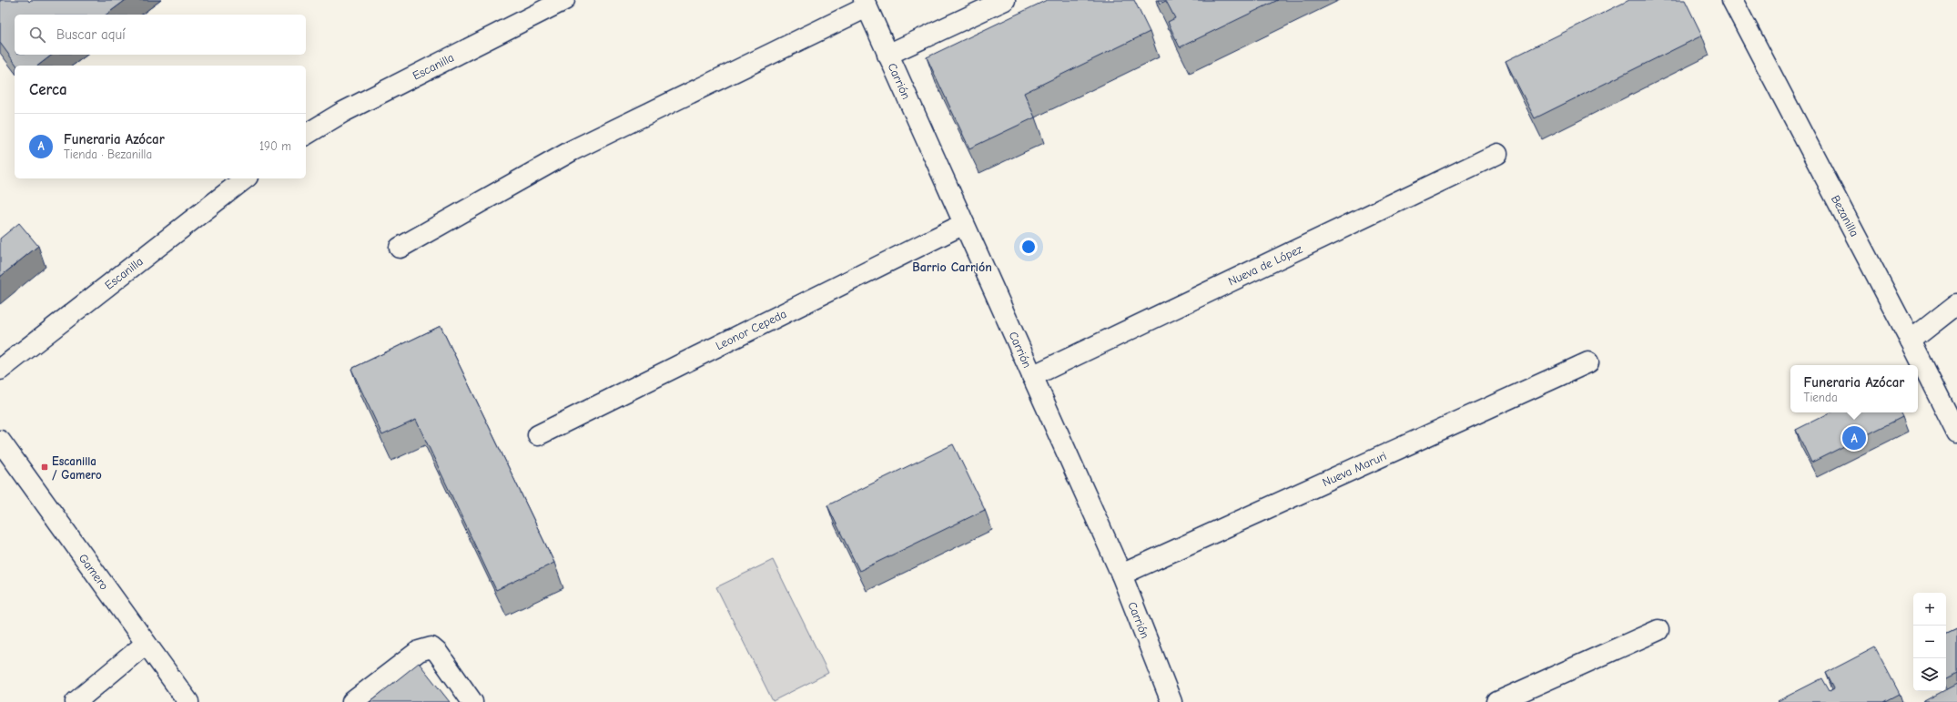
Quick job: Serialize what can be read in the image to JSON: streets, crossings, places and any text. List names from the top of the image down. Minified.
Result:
{"streets":{"street":["Escanilla","Carrión","Bezanilla","Nueva de López","Leonor Cepeda","Nueva Maruri","Gamero"]},"crossings":[["Carrión","Nueva de López"],["Carrión","Leonor Cepeda"],["Carrión","Nueva Maruri"]],"districts":["Barrio Carrión"],"places":{"transit":["Escanilla / Gamero"]},"page":{"search":"Buscar aquí","heading":"Cerca","list":[{"mark":"A","name":"Funeraria Azócar","note":"Tienda · Bezanilla","value":"190 m"}],"popup":["Funeraria Azócar","Tienda"],"pins":"A","map_buttons":["+","−"]}}
